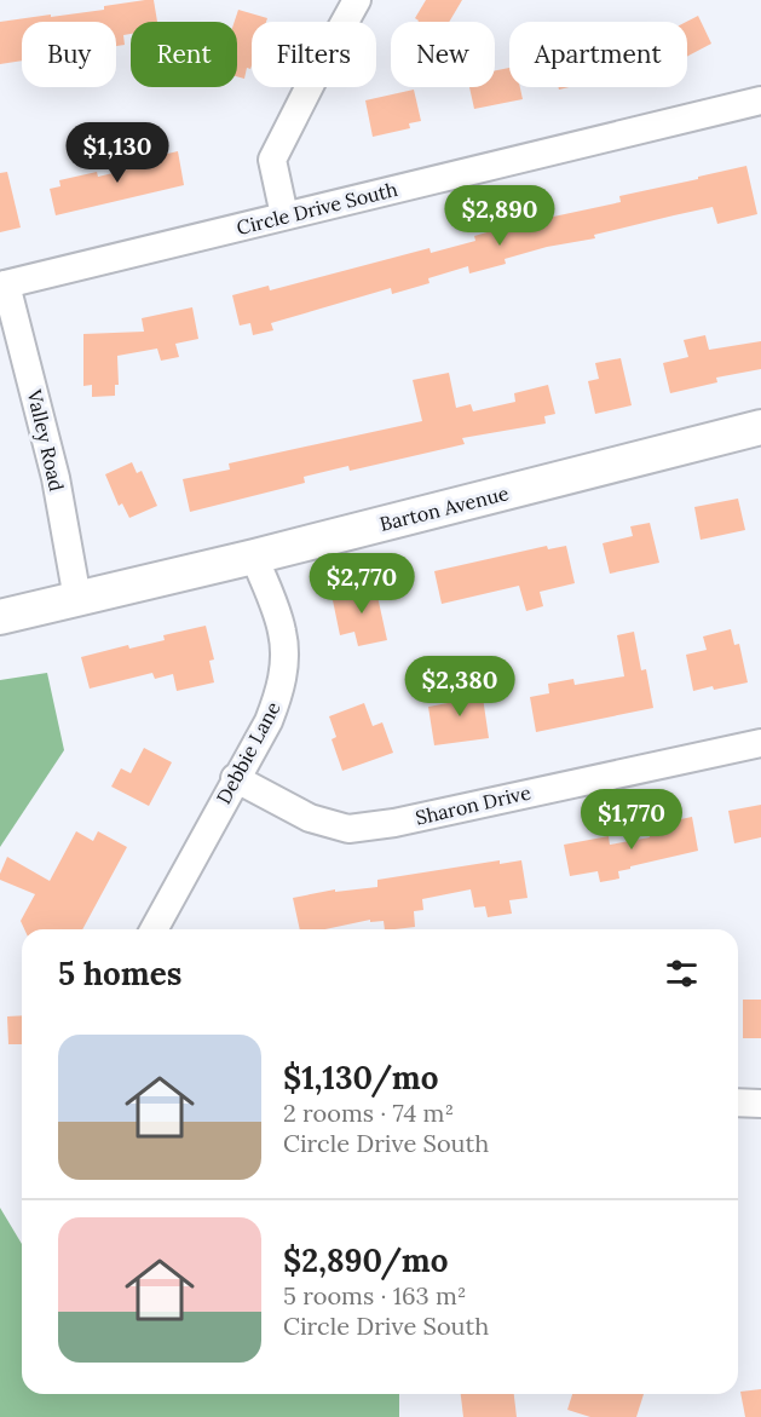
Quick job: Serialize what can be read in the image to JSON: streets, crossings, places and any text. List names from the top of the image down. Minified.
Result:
{"streets":{"street":["Circle Drive South","Valley Road","Barton Avenue","Debbie Lane","Sharon Drive"]},"crossings":[["Circle Drive South","Valley Road"],["Valley Road","Barton Avenue"],["Barton Avenue","Debbie Lane"],["Debbie Lane","Sharon Drive"]],"page":{"chip":["Buy","Rent","Filters","New","Apartment"],"price":["$1,130","$2,890","$2,770","$2,380","$1,770"],"heading":"5 homes","list":[{"name":"$1,130/mo","note":"2 rooms · 74 m² · Circle Drive South"},{"name":"$2,890/mo","note":"5 rooms · 163 m² · Circle Drive South"}]}}
